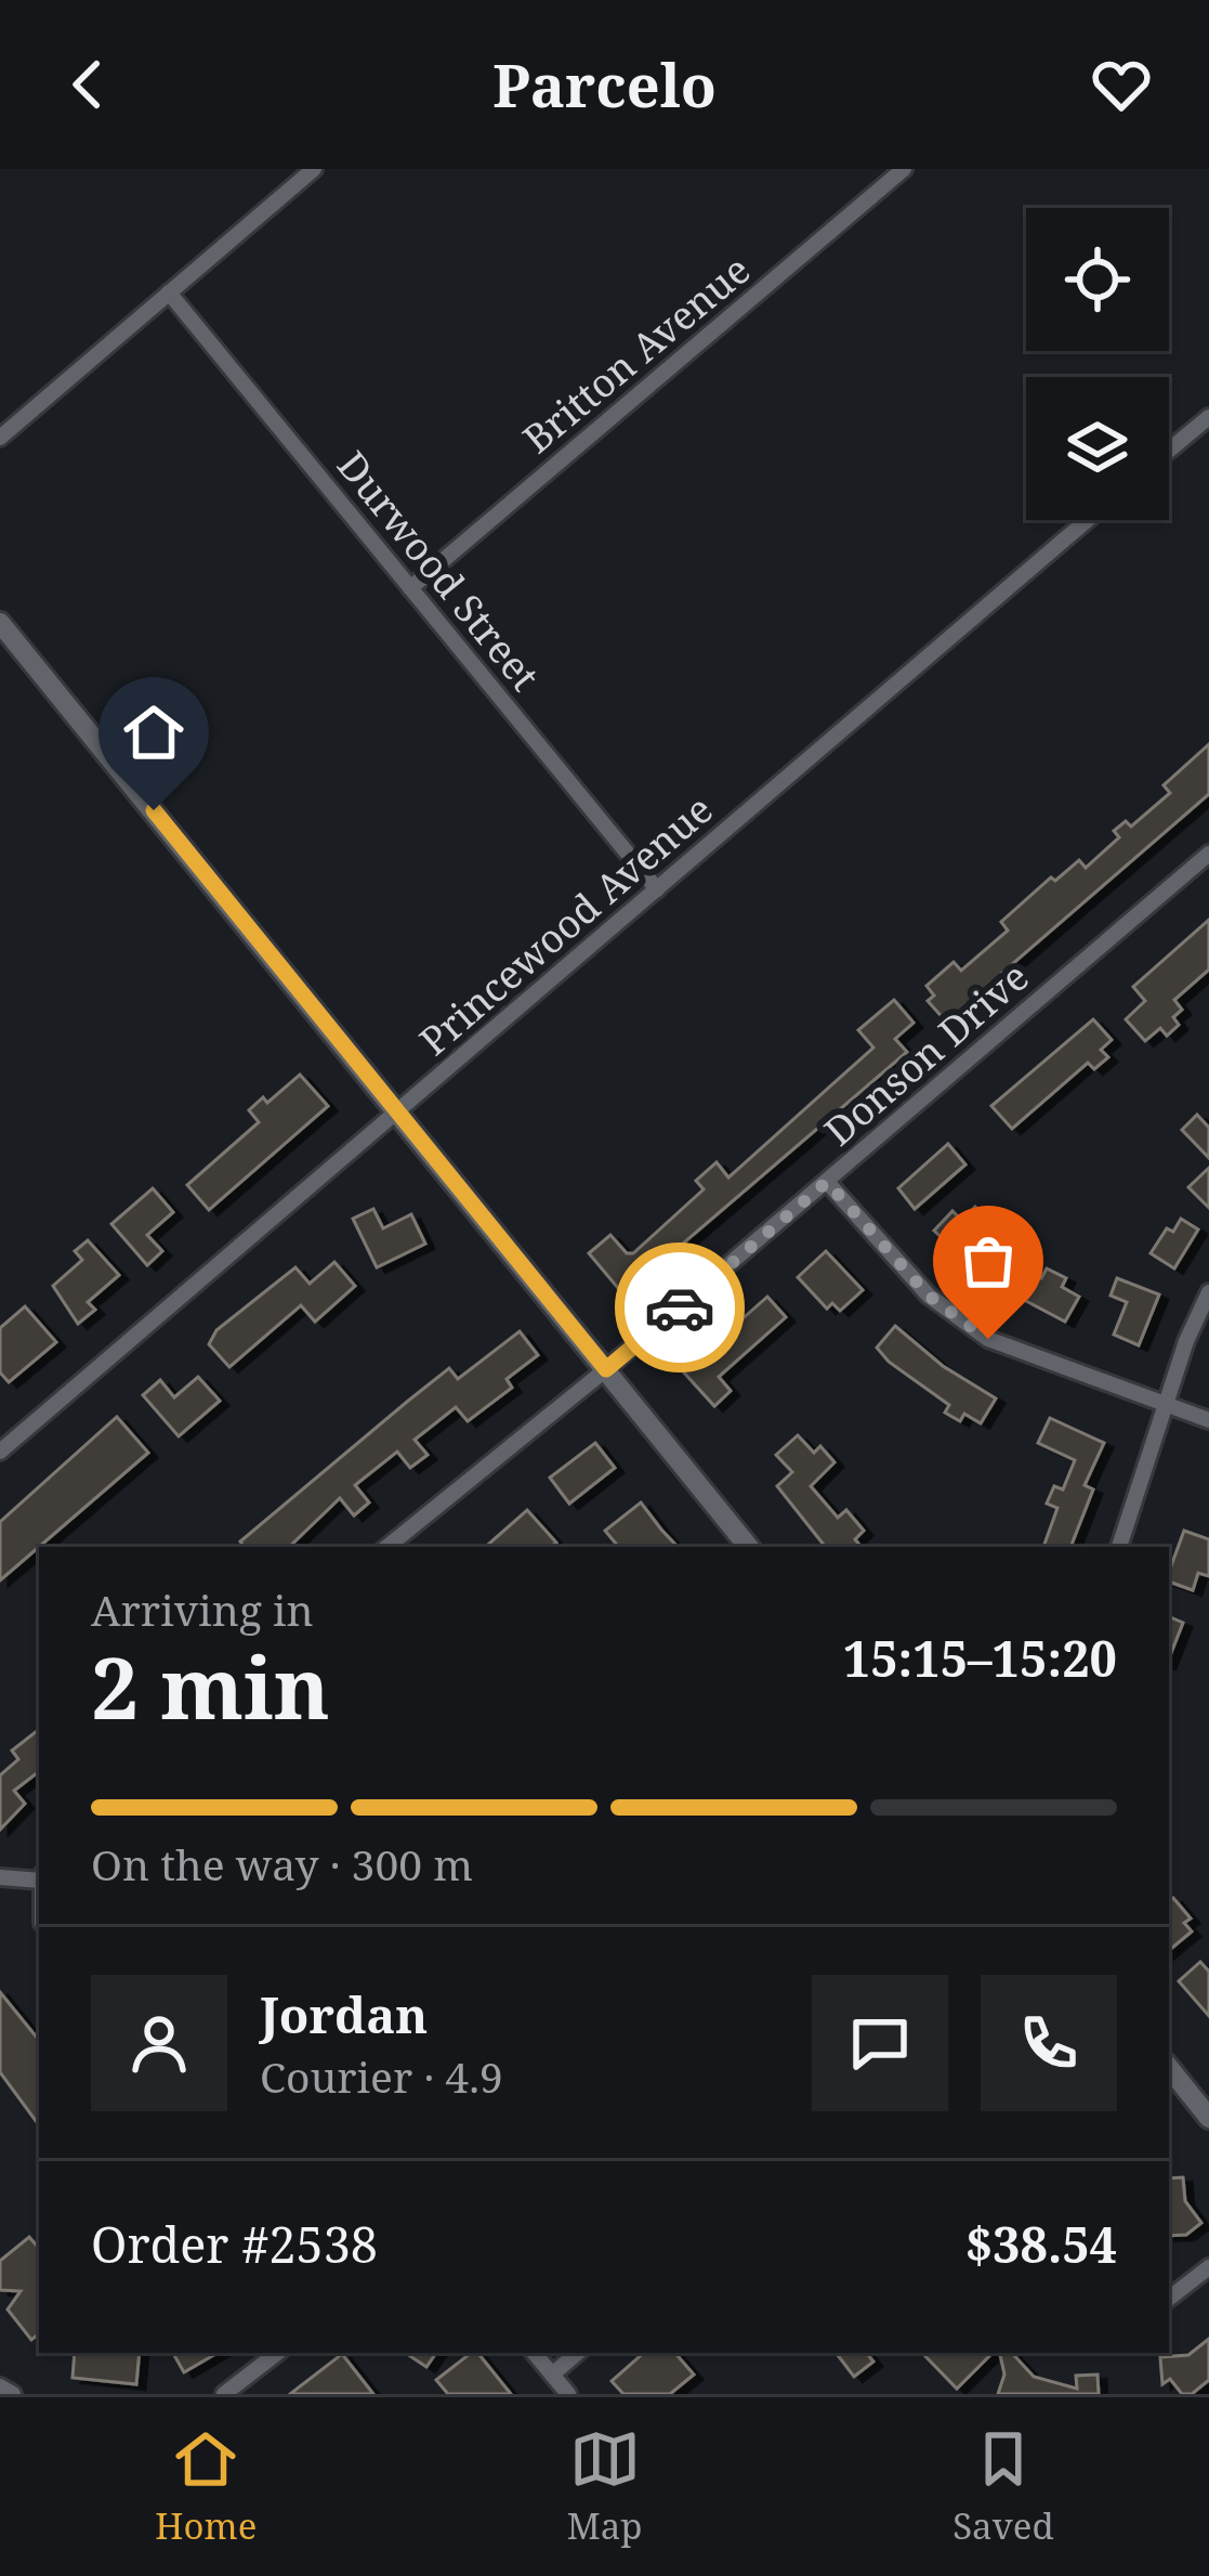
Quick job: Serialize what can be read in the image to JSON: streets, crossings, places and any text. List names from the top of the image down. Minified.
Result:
{"streets":{"street":["Britton Avenue","Durwood Street","Princewood Avenue","Donson Drive"]},"crossings":[["Britton Avenue","Durwood Street"],["Durwood Street","Princewood Avenue"]],"page":{"header":"Parcelo","heading":["2 min","Arriving in","15:15–15:20"],"panel":["Jordan","Courier · 4.9","Order #2538","$38.54"],"bar":"On the way · 300 m","tabs":["Home","Map","Saved"]}}
